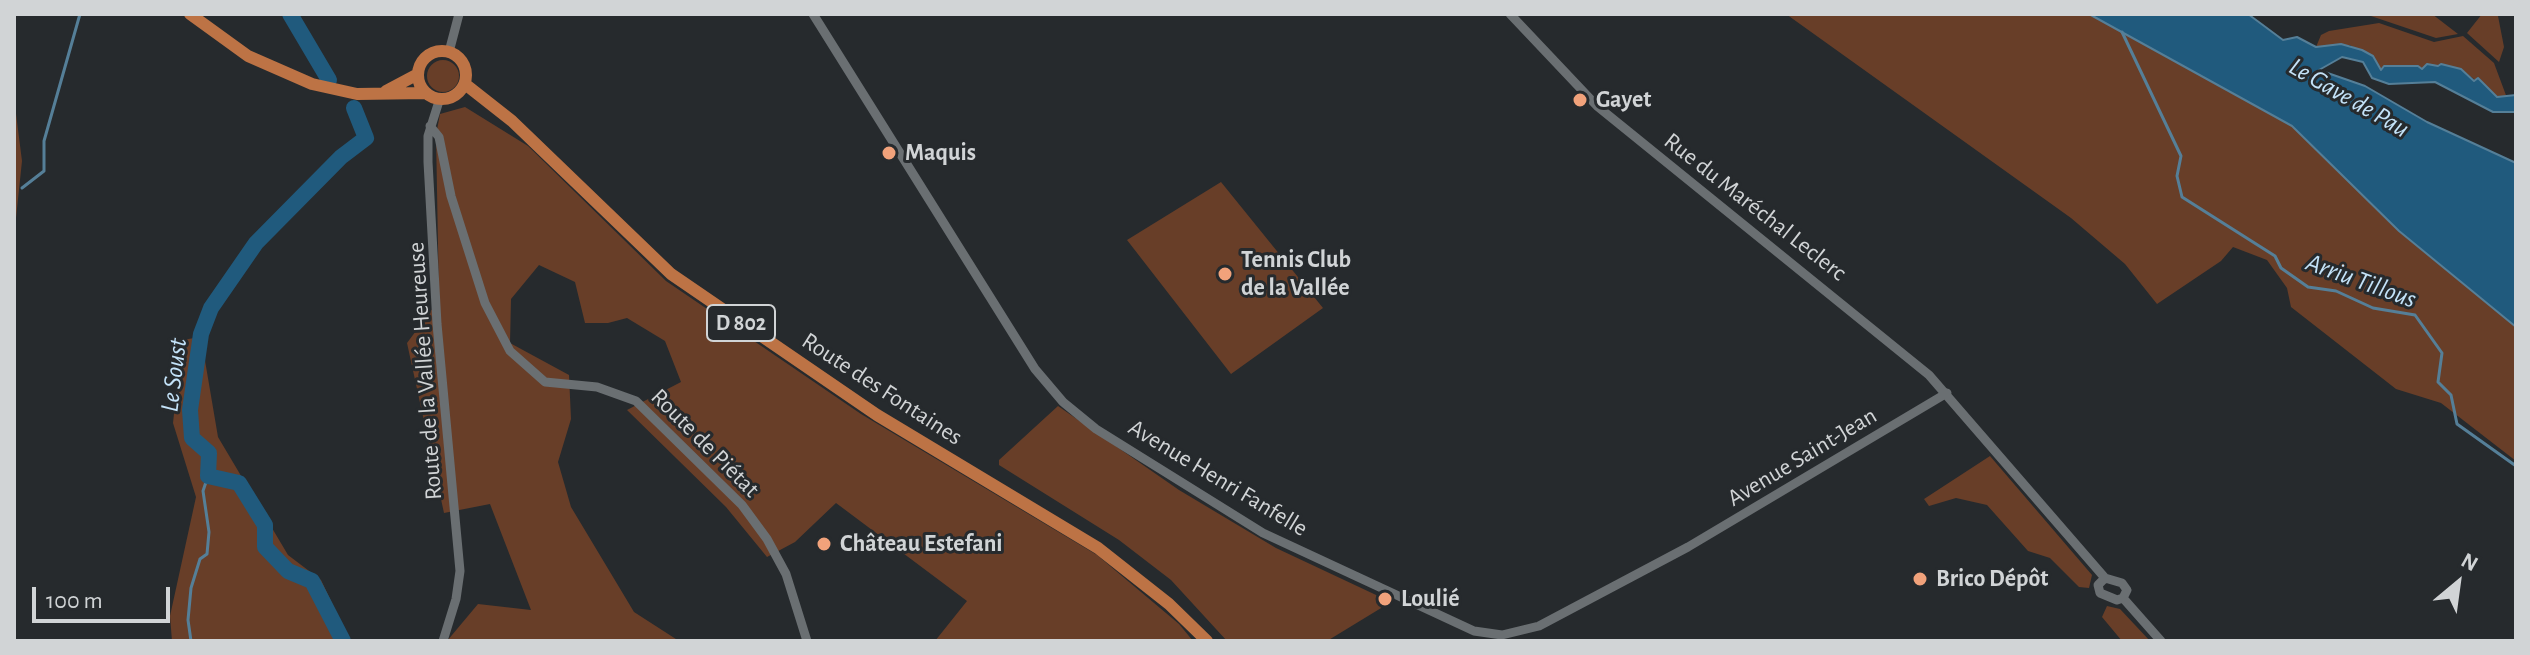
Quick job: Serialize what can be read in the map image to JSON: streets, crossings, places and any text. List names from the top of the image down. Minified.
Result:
{"streets":{"main road":["D 802","Route des Fontaines"],"street":["Rue du Maréchal Leclerc","Route de la Vallée Heureuse","Route de Piétat","Avenue Saint-Jean","Avenue Henri Fanfelle"]},"crossings":[["Rue du Maréchal Leclerc","Avenue Saint-Jean"],["Route de la Vallée Heureuse","Route des Fontaines"],["Route de la Vallée Heureuse","Route de Piétat"],["Avenue Saint-Jean","Avenue Henri Fanfelle"]],"water":["Le Gave de Pau","Arriu Tillous","Le Soust"],"places":["Gayet","Maquis","Tennis Club de la Vallée","Château Estefani","Brico Dépôt","Loulié"],"scale_bar":"100 m","north":"top right"}
